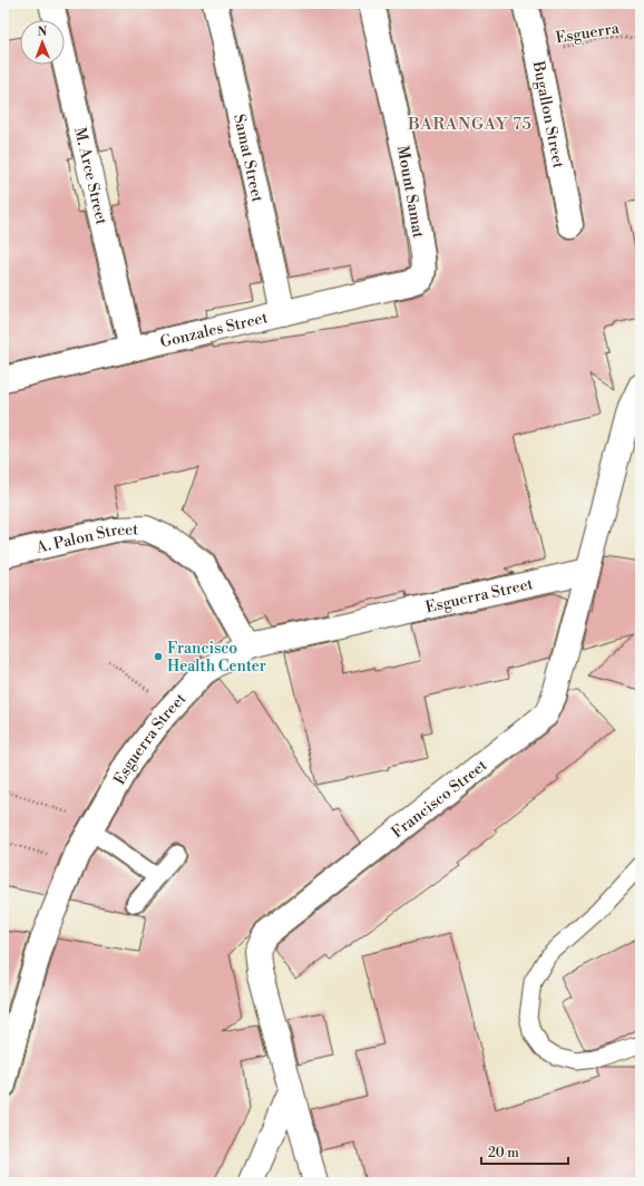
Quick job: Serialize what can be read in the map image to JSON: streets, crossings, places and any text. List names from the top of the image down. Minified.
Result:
{"streets":{"street":["Bugallon Street","Samat Street","M. Arce Street","Mount Samat","Gonzales Street","A. Palon Street","Esguerra Street","Francisco Street"],"path":["Esguerra"]},"crossings":[["Esguerra","Bugallon Street"],["Samat Street","Gonzales Street"],["M. Arce Street","Gonzales Street"],["Mount Samat","Gonzales Street"],["A. Palon Street","Esguerra Street"],["Esguerra Street","Francisco Street"]],"districts":["BARANGAY 75"],"places":["Francisco Health Center"],"scale_bar":"20 m","north":"top"}
